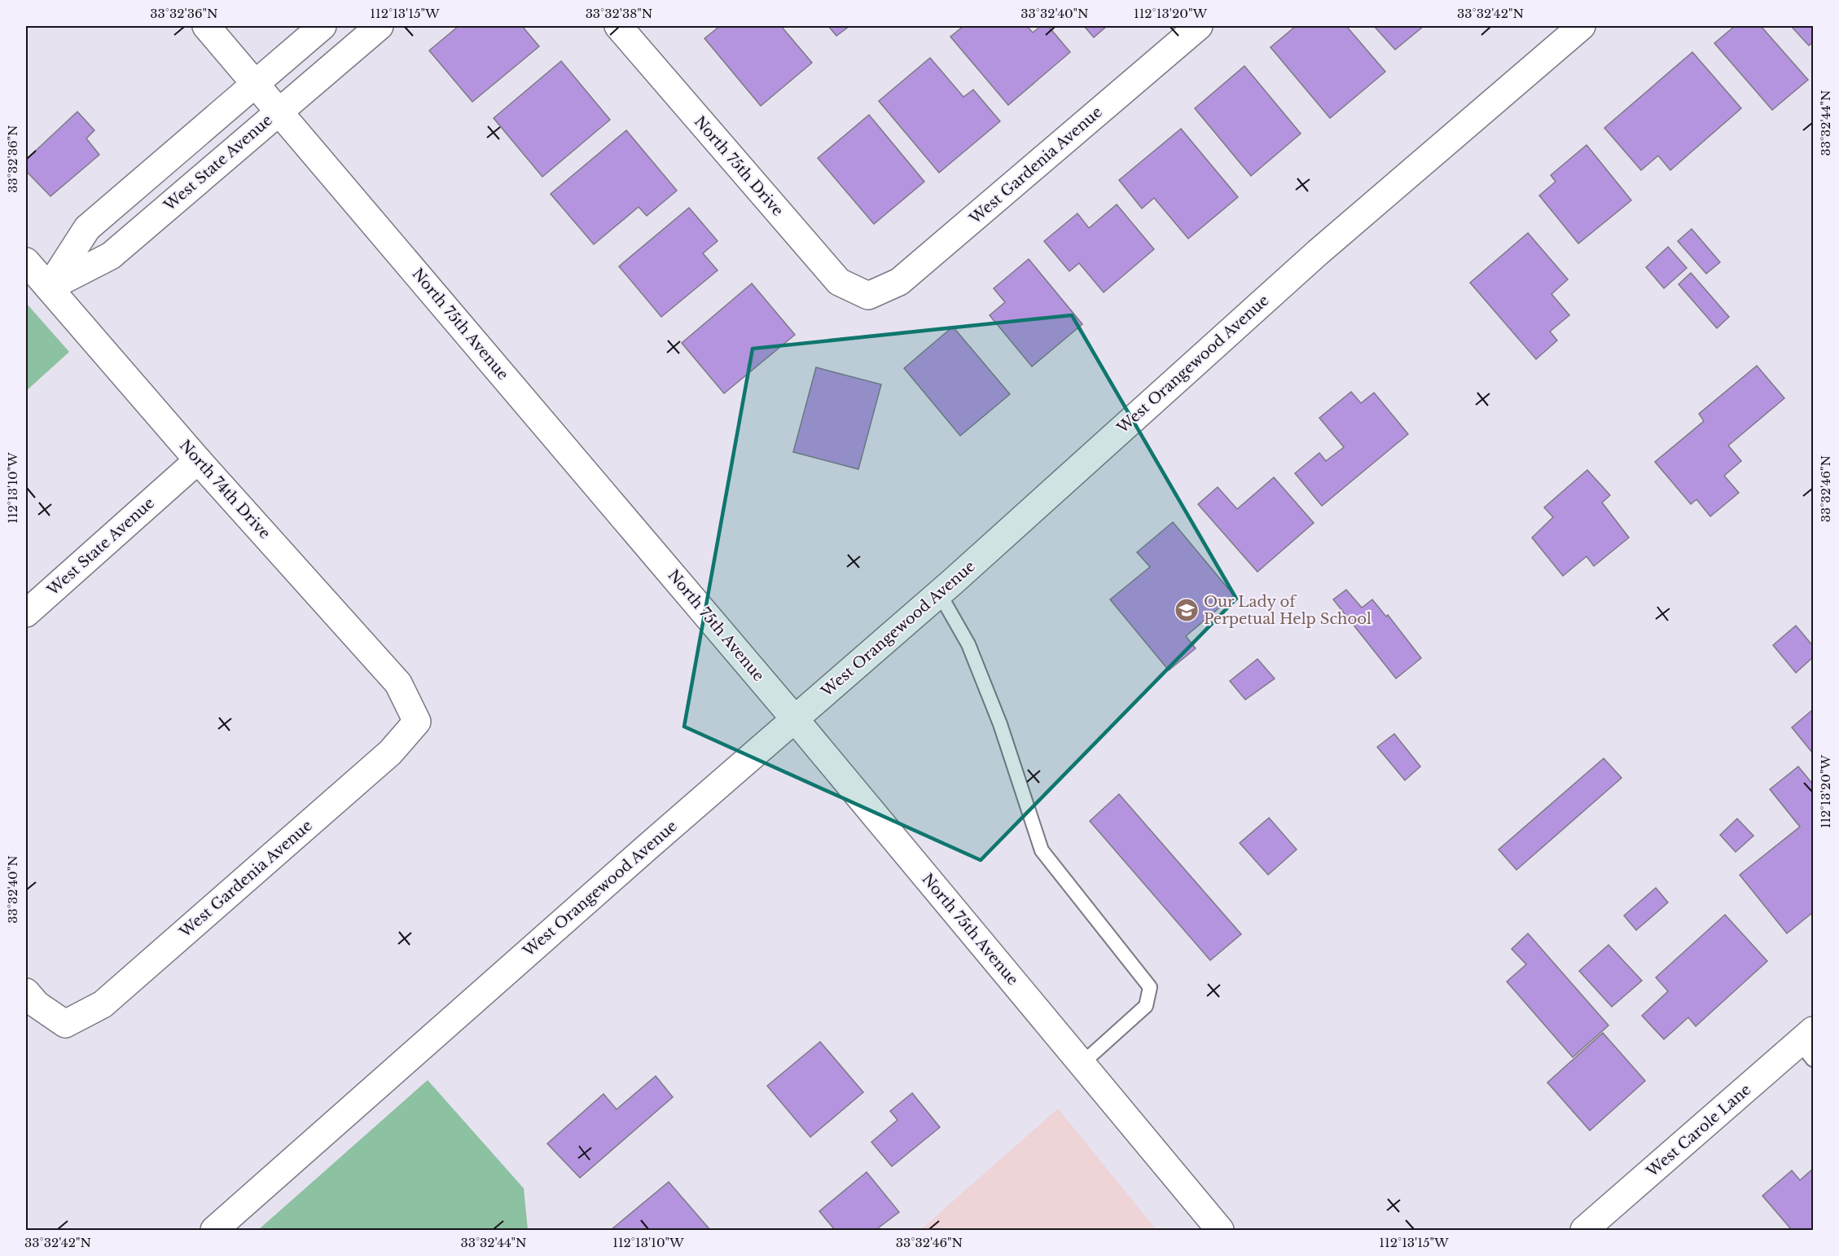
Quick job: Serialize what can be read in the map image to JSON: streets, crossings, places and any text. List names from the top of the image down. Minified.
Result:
{"streets":{"street":["West State Avenue","West Gardenia Avenue","North 75th Drive","North 75th Avenue","West Orangewood Avenue","North 74th Drive","West Carole Lane"]},"crossings":[["West State Avenue","North 75th Avenue"],["West State Avenue","North 74th Drive"],["West Gardenia Avenue","North 75th Drive"],["West Gardenia Avenue","North 74th Drive"],["North 75th Avenue","West Orangewood Avenue"]],"places":{"school or university":["Our Lady of Perpetual Help School"]},"coordinates":["33°32'36\"N","112°13'15\"W","33°32'38\"N","33°32'40\"N","112°13'20\"W","33°32'42\"N","33°32'44\"N","112°13'10\"W","33°32'46\"N"]}
